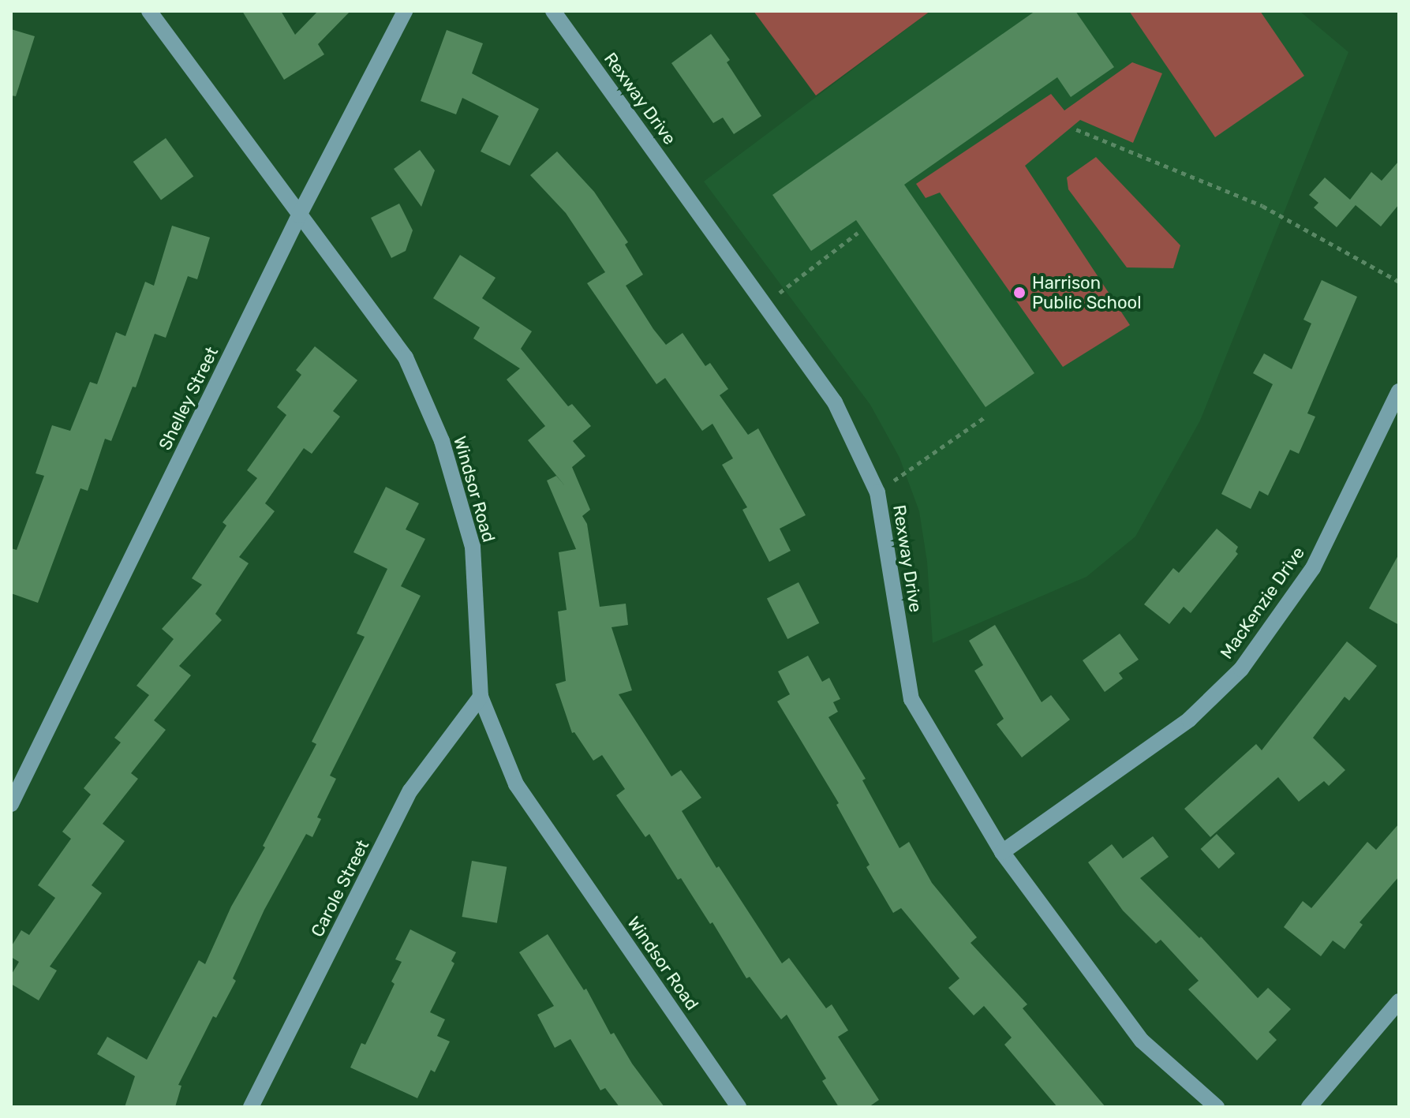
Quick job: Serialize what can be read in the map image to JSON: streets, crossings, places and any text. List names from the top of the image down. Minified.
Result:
{"streets":{"street":["Rexway Drive","Shelley Street","Windsor Road","MacKenzie Drive","Carole Street"]},"crossings":[["Rexway Drive","MacKenzie Drive"],["Shelley Street","Windsor Road"],["Windsor Road","Carole Street"]],"places":["Harrison Public School"]}
